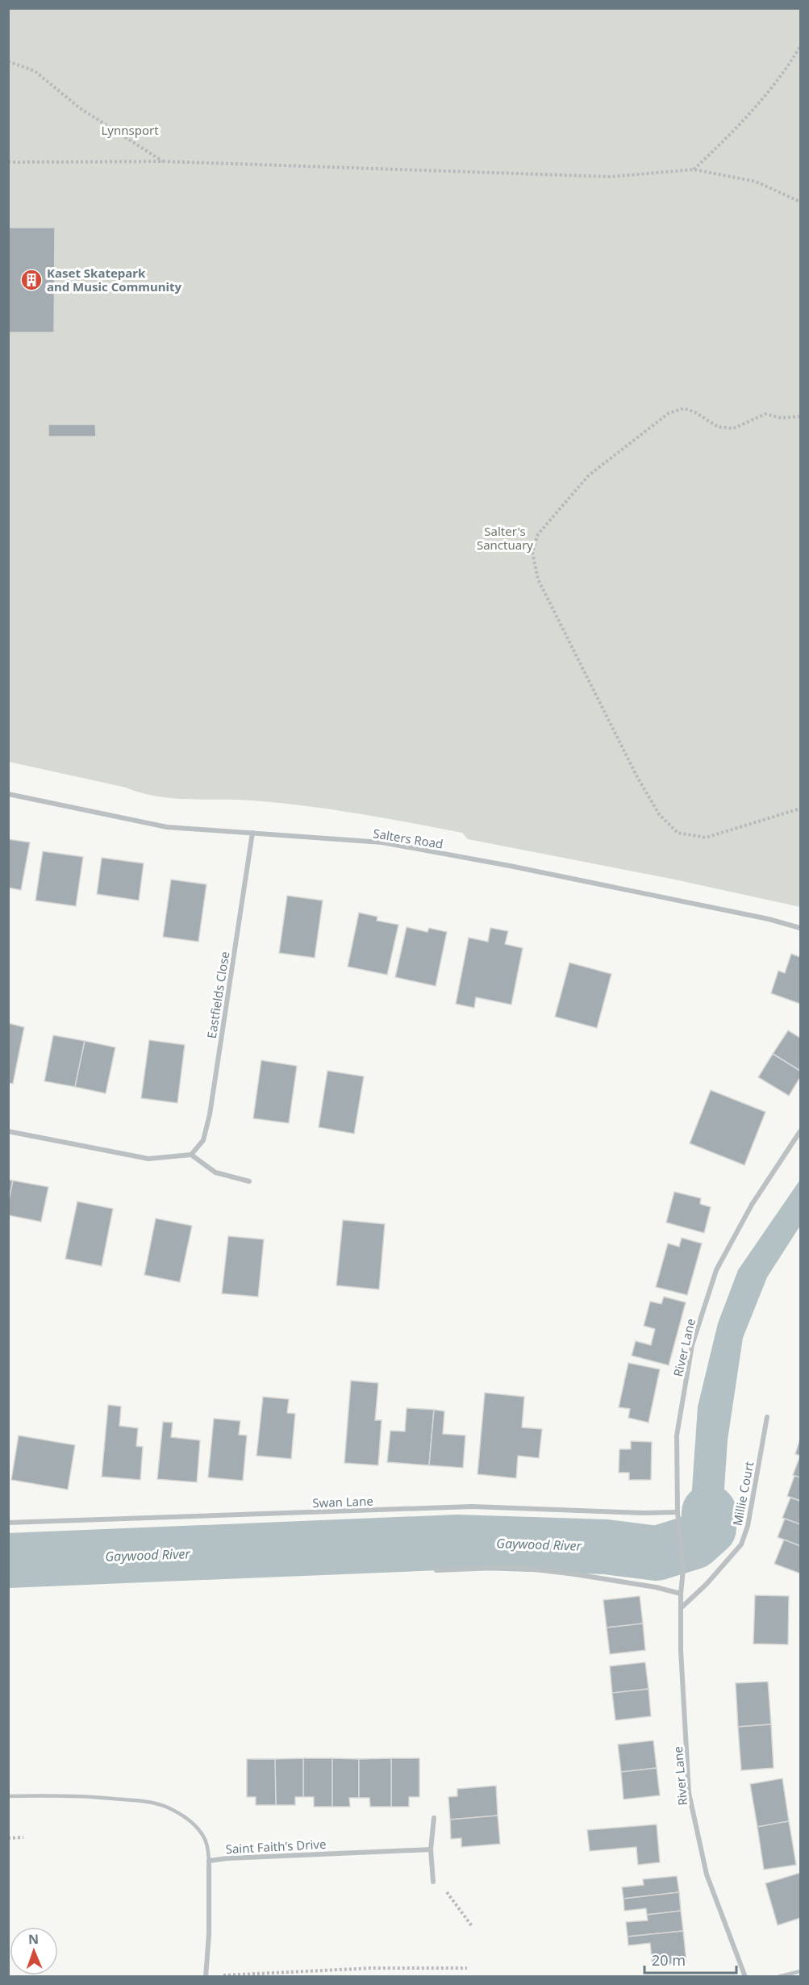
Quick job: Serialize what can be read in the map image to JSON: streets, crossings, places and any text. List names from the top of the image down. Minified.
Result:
{"streets":{"street":["Salters Road","Eastfields Close","River Lane","Millie Court","Swan Lane","Saint Faith's Drive"]},"crossings":[["Salters Road","Eastfields Close"],["River Lane","Millie Court"],["River Lane","Swan Lane"]],"water":["Gaywood River"],"parks":["Lynnsport","Salter's Sanctuary"],"places":{"building":["Kaset Skatepark and Music Community"]},"scale_bar":"20 m","north":"top"}
